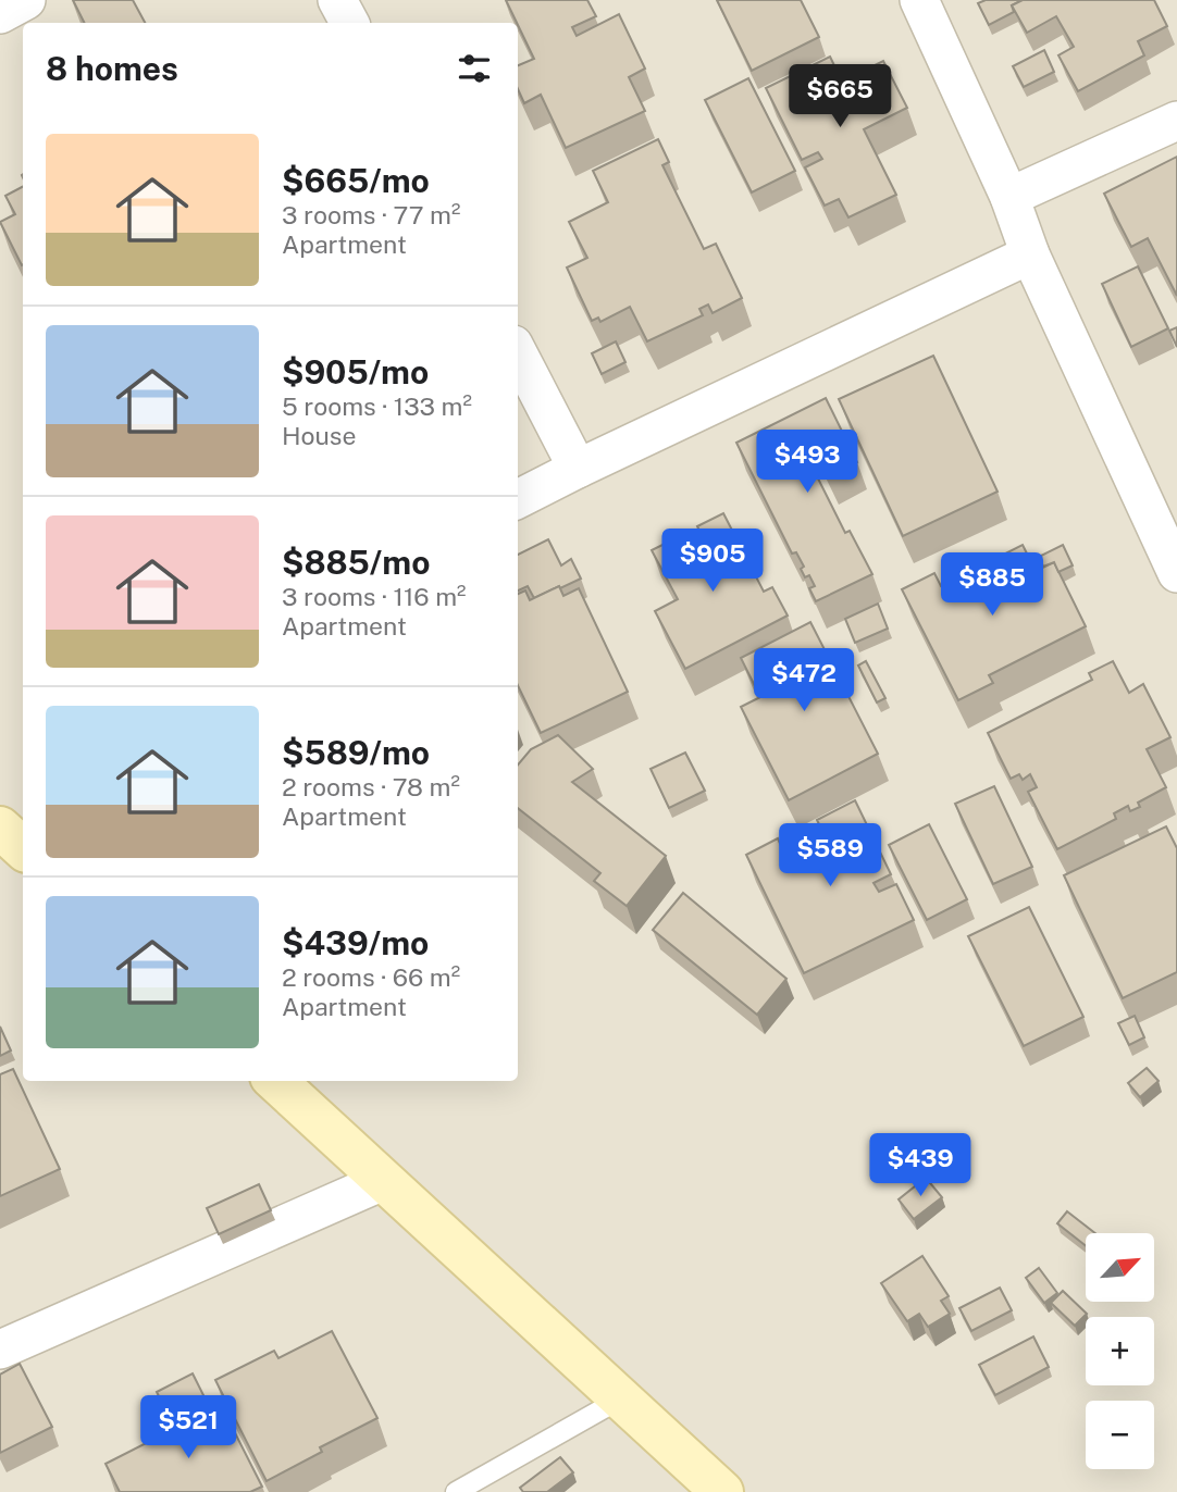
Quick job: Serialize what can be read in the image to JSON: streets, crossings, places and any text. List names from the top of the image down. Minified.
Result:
{"north":"top right","page":{"heading":"8 homes","price":["$665","$493","$905","$885","$472","$589","$439","$521"],"list":[{"name":"$665/mo","note":"3 rooms · 77 m² · Apartment"},{"name":"$905/mo","note":"5 rooms · 133 m² · House"},{"name":"$885/mo","note":"3 rooms · 116 m² · Apartment"},{"name":"$589/mo","note":"2 rooms · 78 m² · Apartment"},{"name":"$439/mo","note":"2 rooms · 66 m² · Apartment"}],"map_buttons":["+","−"]}}
